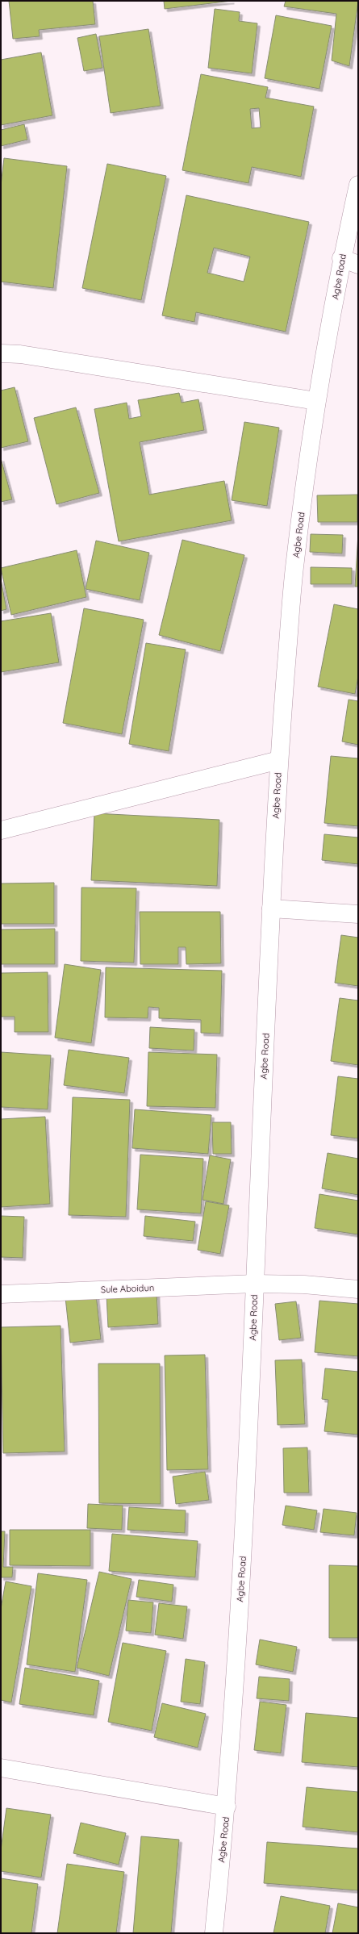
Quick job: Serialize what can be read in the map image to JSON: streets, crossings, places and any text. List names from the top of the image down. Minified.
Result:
{"streets":{"street":["Agbe Road","Sule Aboidun"]},"crossings":[["Agbe Road","Sule Aboidun"]]}
